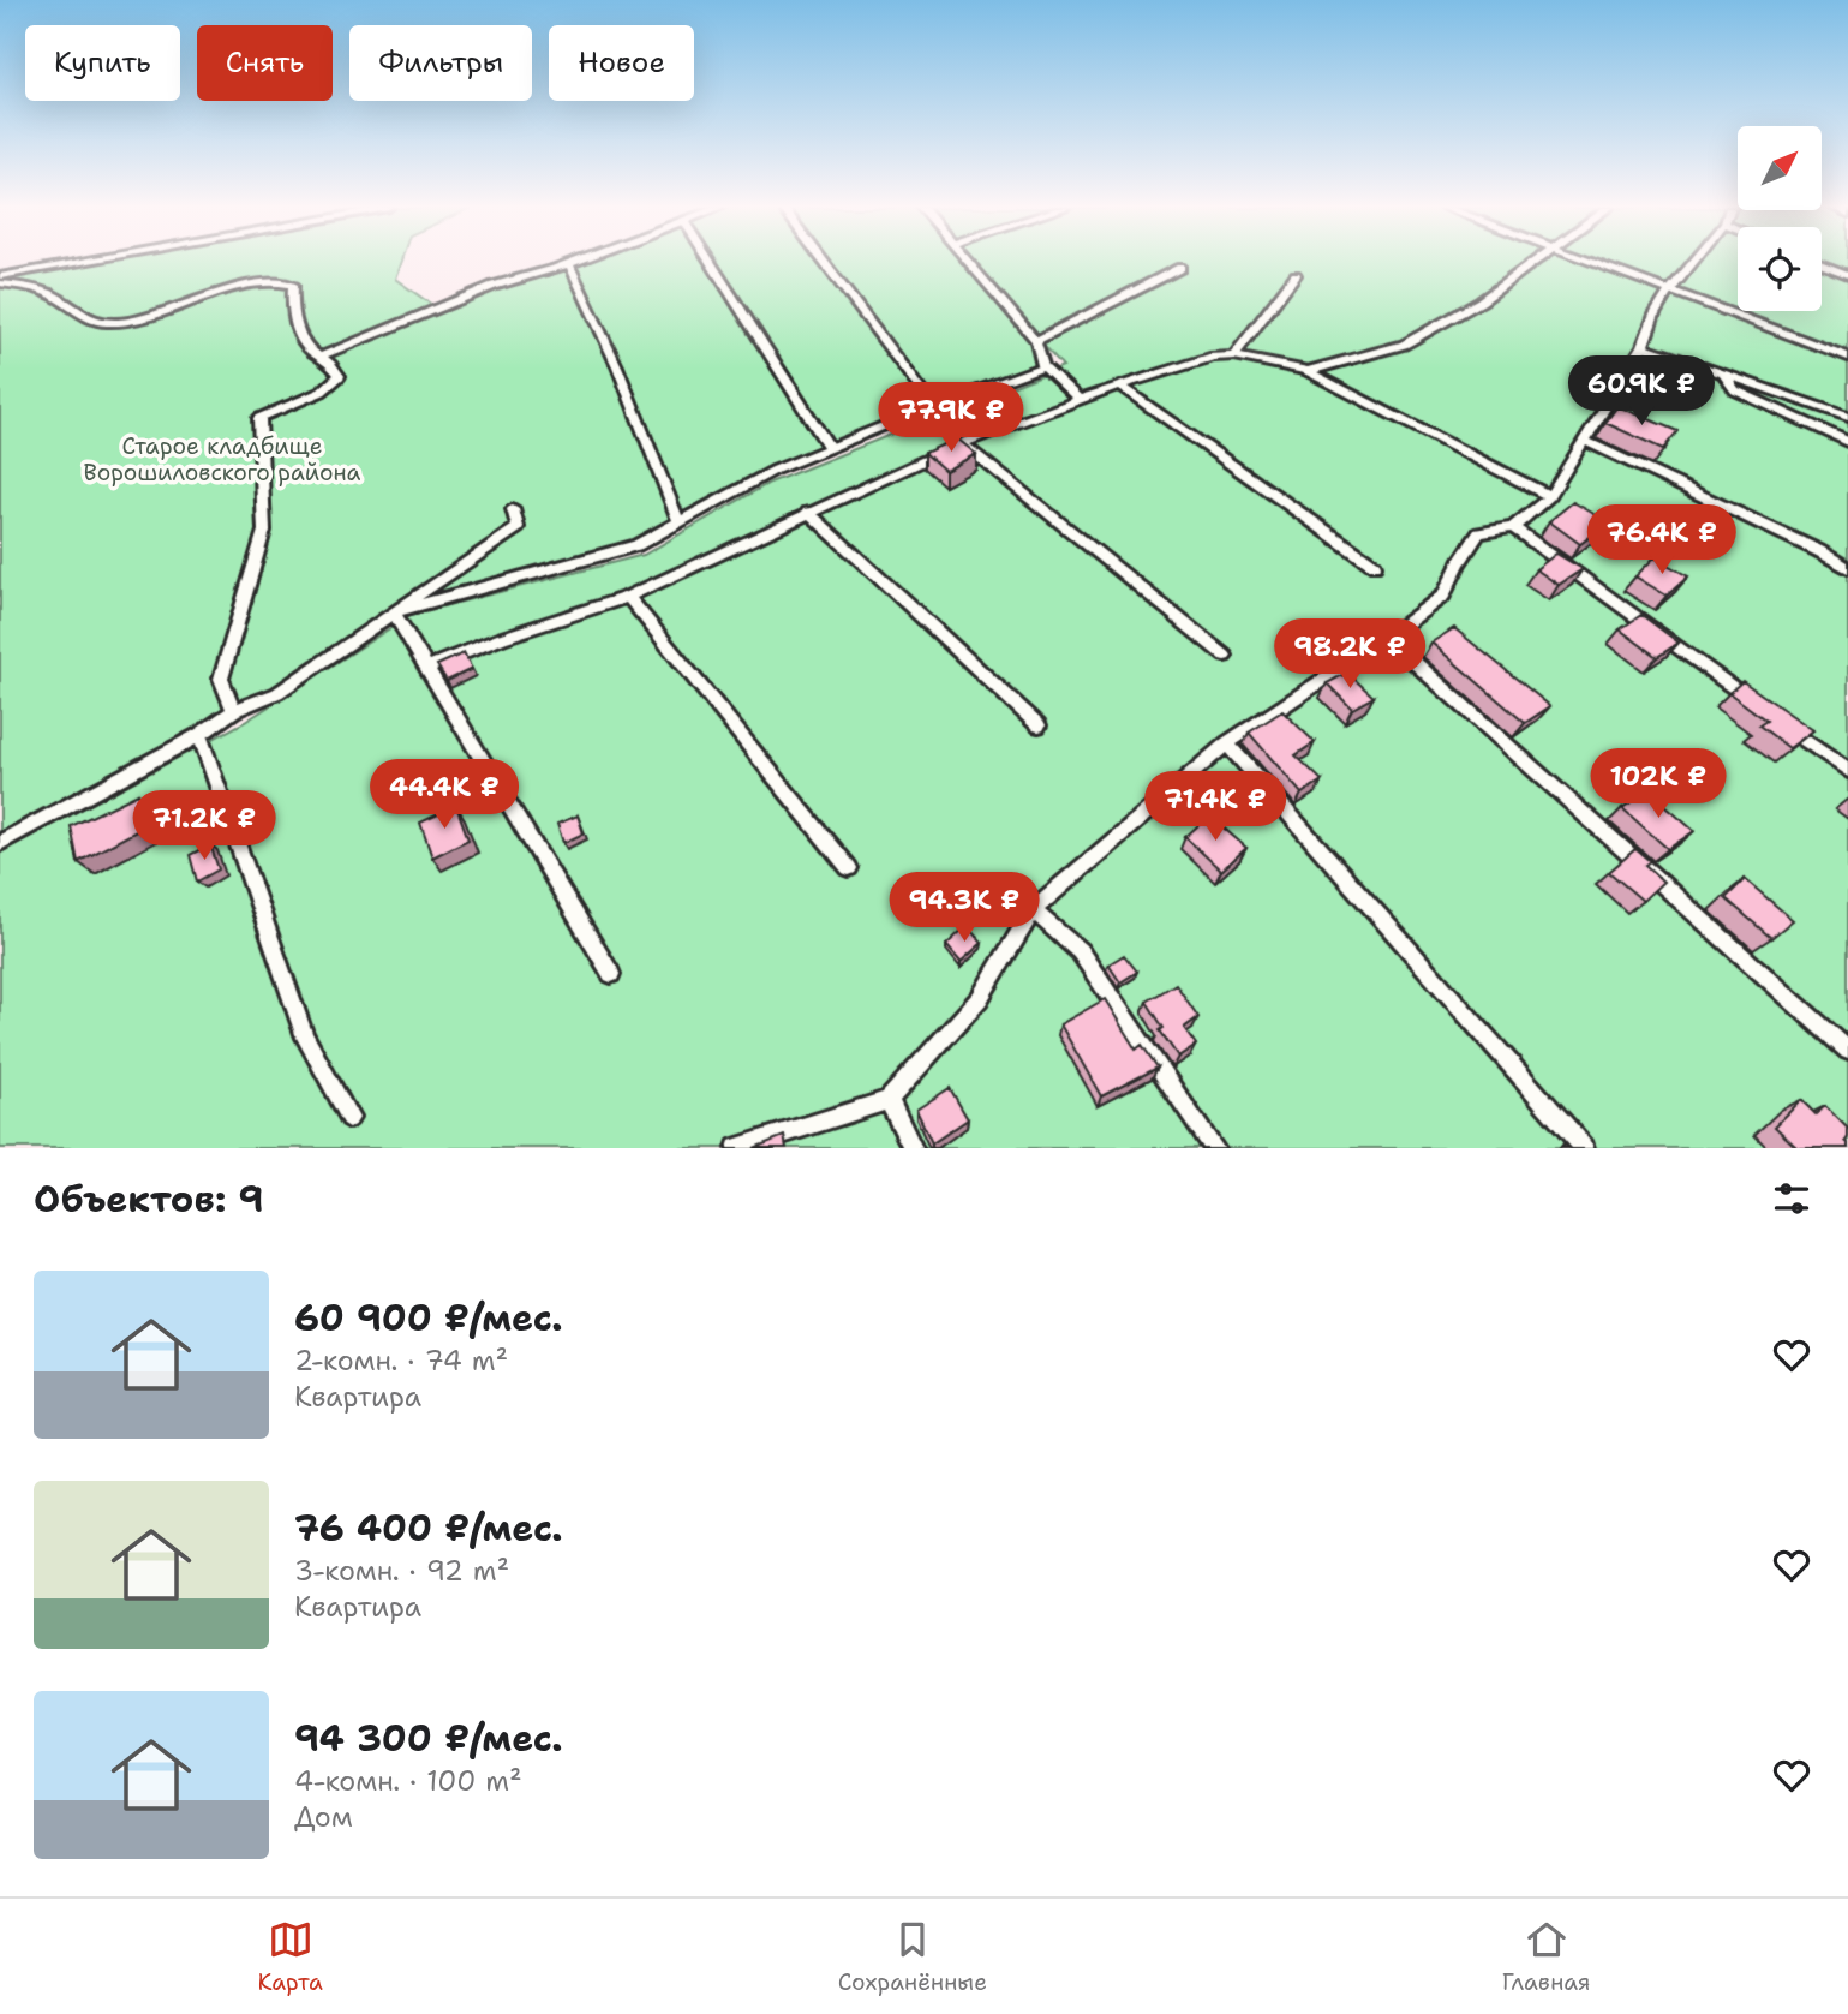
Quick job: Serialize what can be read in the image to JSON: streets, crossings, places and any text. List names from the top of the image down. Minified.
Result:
{"parks":["Старое кладбище Ворошиловского района"],"north":"top right","page":{"chip":["Купить","Снять","Фильтры","Новое"],"price":["60.9K ₽","77.9K ₽","76.4K ₽","98.2K ₽","102K ₽","44.4K ₽","71.4K ₽","71.2K ₽","94.3K ₽"],"heading":"Объектов: 9","list":[{"name":"60 900 ₽/мес.","note":"2-комн. · 74 m² · Квартира"},{"name":"76 400 ₽/мес.","note":"3-комн. · 92 m² · Квартира"},{"name":"94 300 ₽/мес.","note":"4-комн. · 100 m² · Дом"}],"tabs":["Карта","Сохранённые","Главная"]}}
